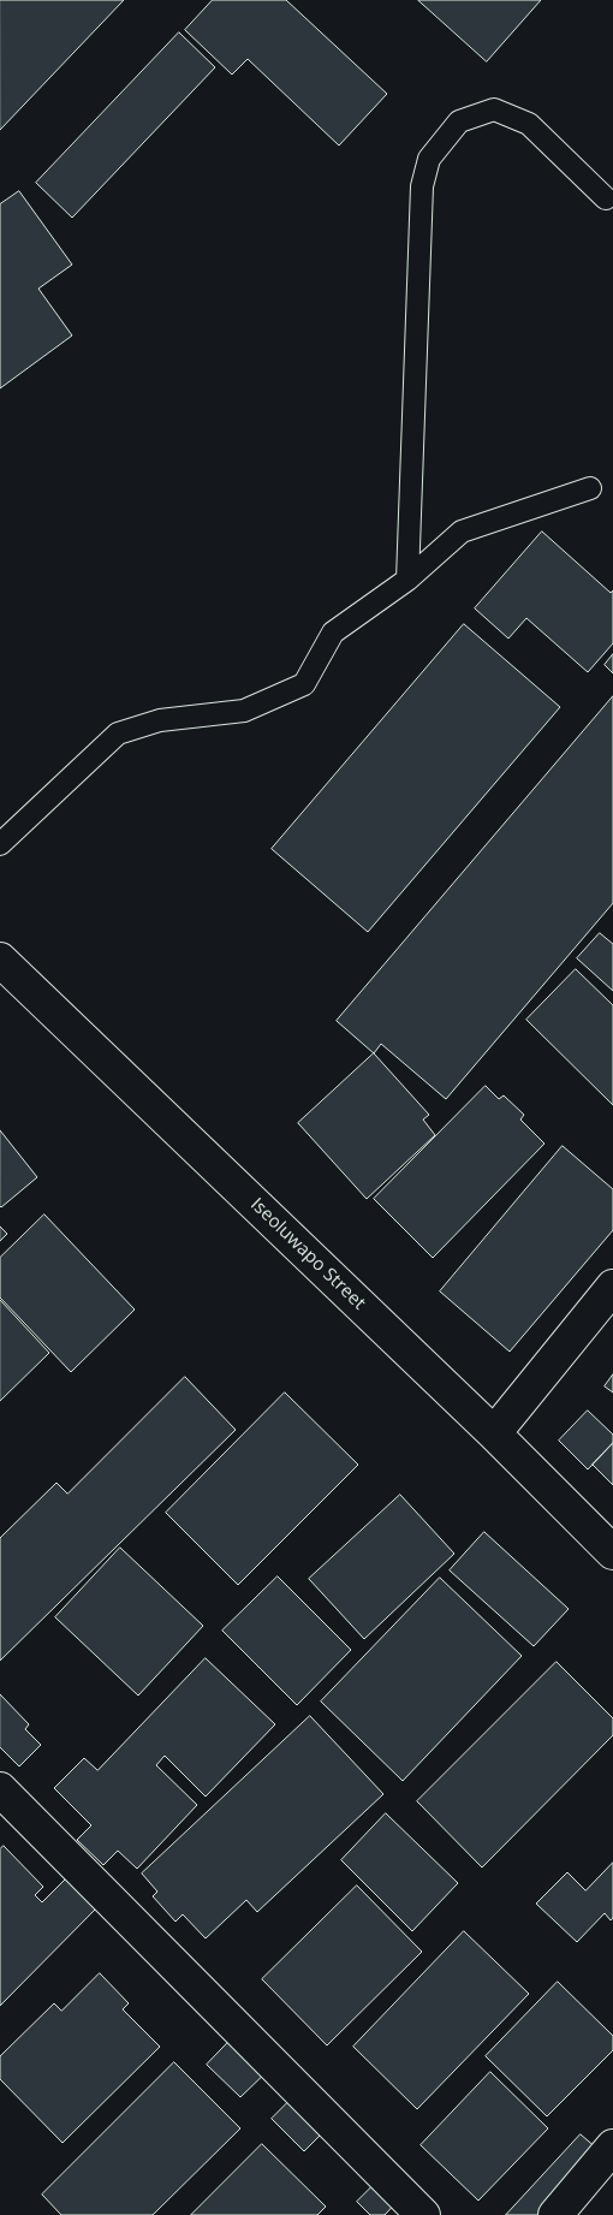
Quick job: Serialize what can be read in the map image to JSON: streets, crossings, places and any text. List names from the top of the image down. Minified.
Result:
{"streets":{"street":["Iseoluwapo Street"]}}
